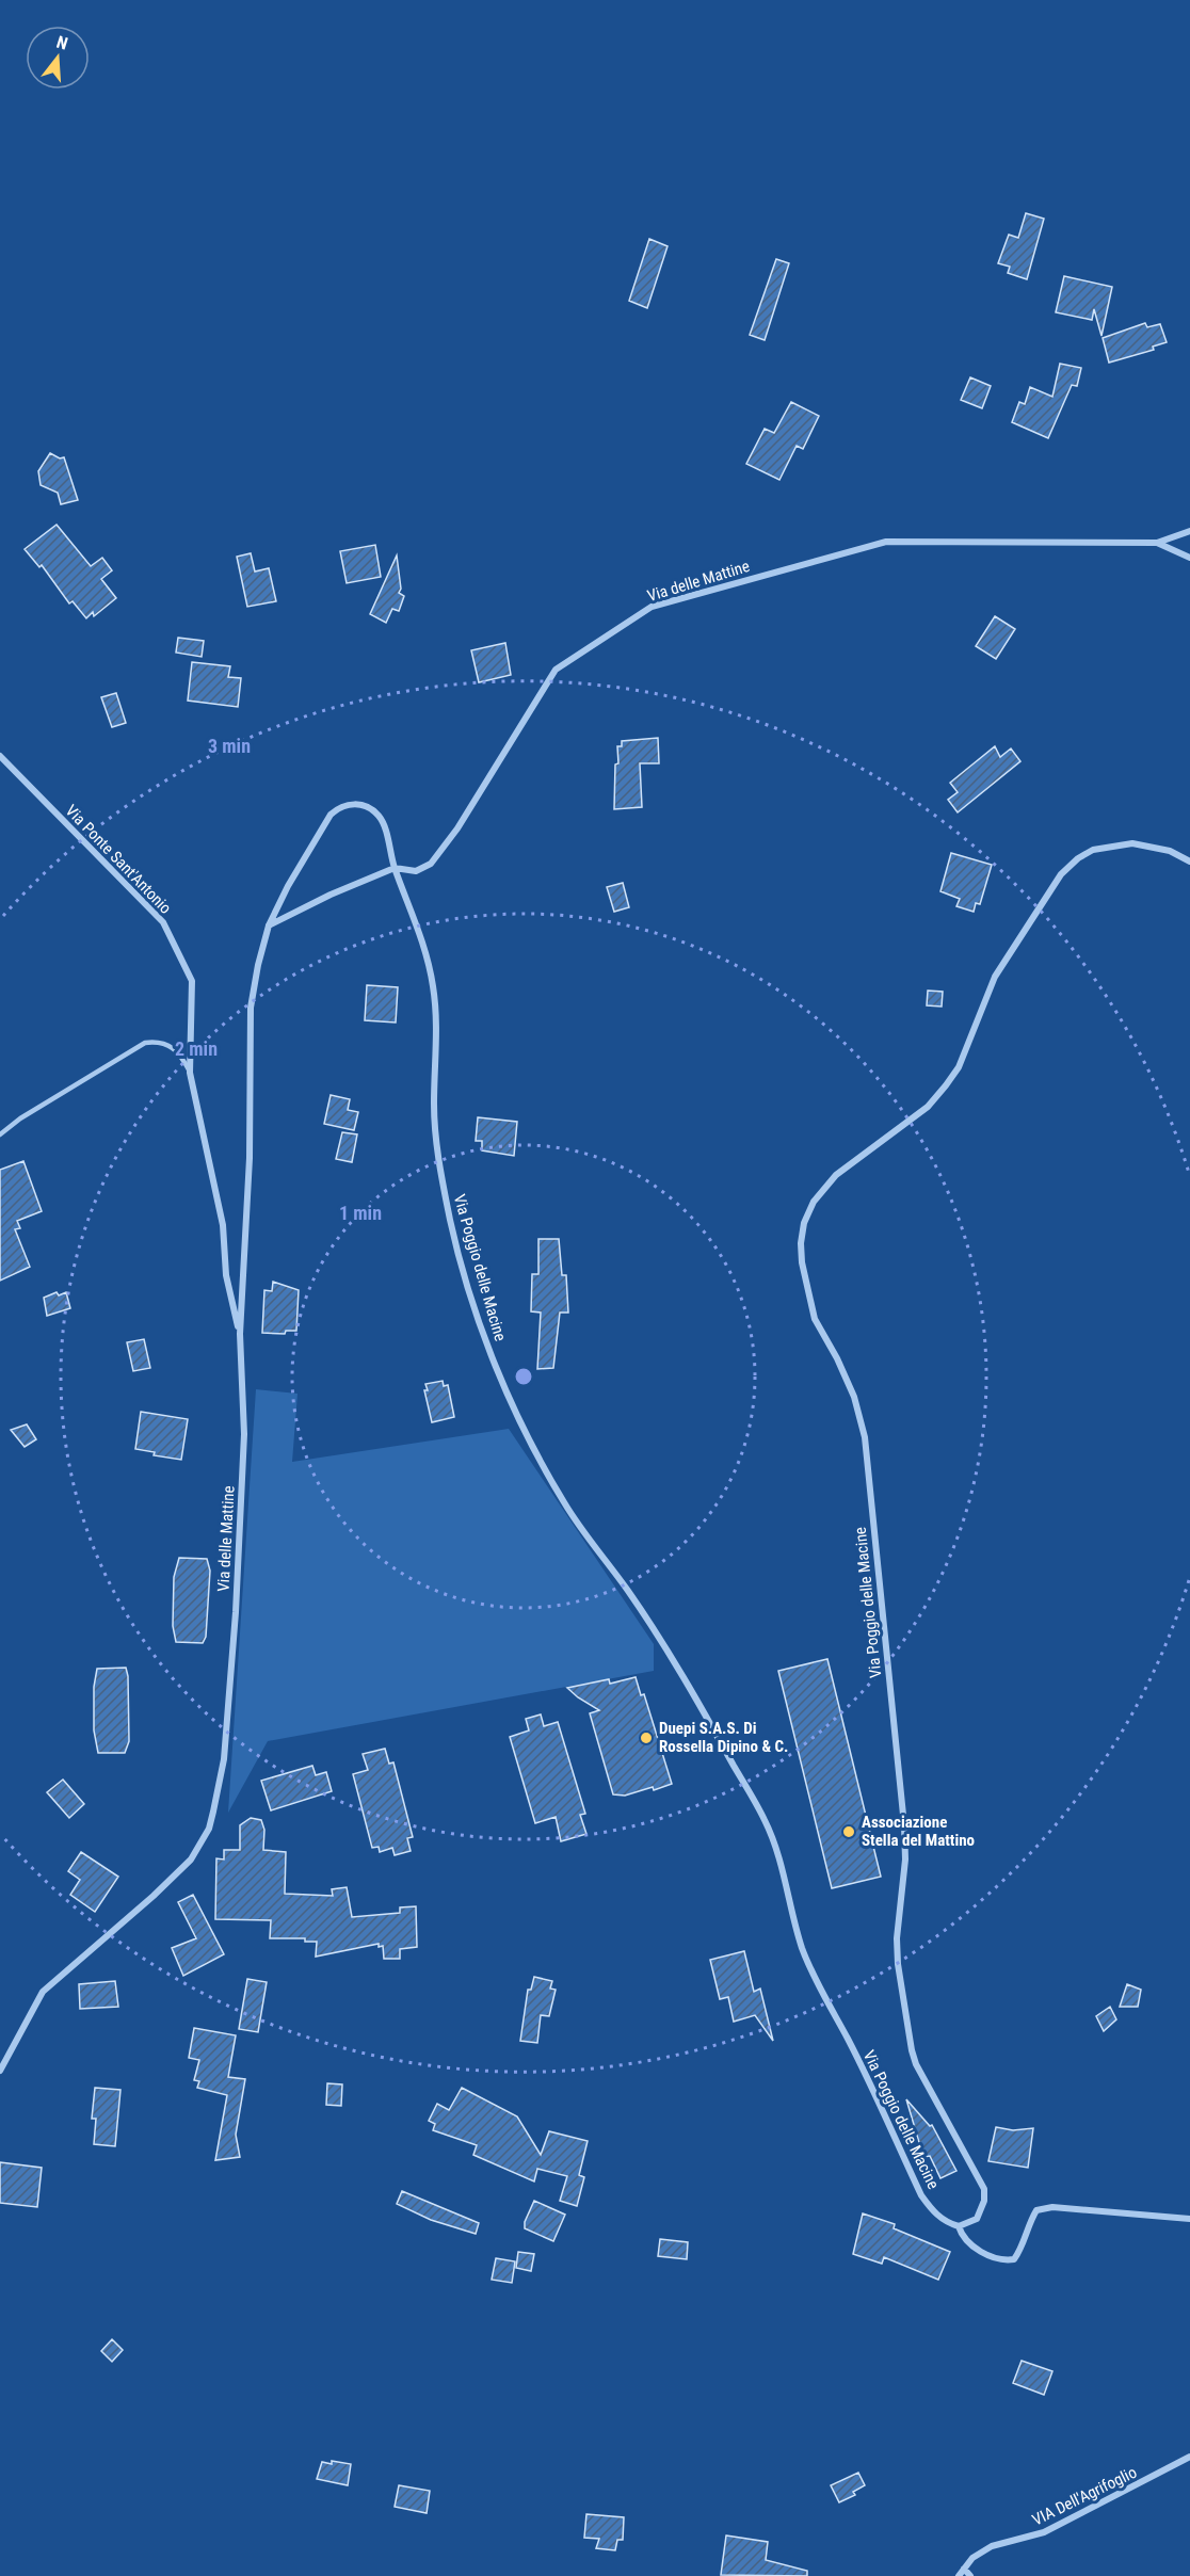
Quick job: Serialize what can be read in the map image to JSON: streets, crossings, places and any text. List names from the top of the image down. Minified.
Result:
{"streets":{"street":["Via delle Mattine","Via Ponte Sant'Antonio","Via Poggio delle Macine","VIA Dell'Agrifoglio"]},"crossings":[["Via delle Mattine","Via Ponte Sant'Antonio"],["Via delle Mattine","Via Poggio delle Macine"]],"places":["Duepi S.A.S. Di Rossella Dipino & C.","Associazione Stella del Mattino"],"north":"top","rings":["3 min","2 min","1 min"]}
